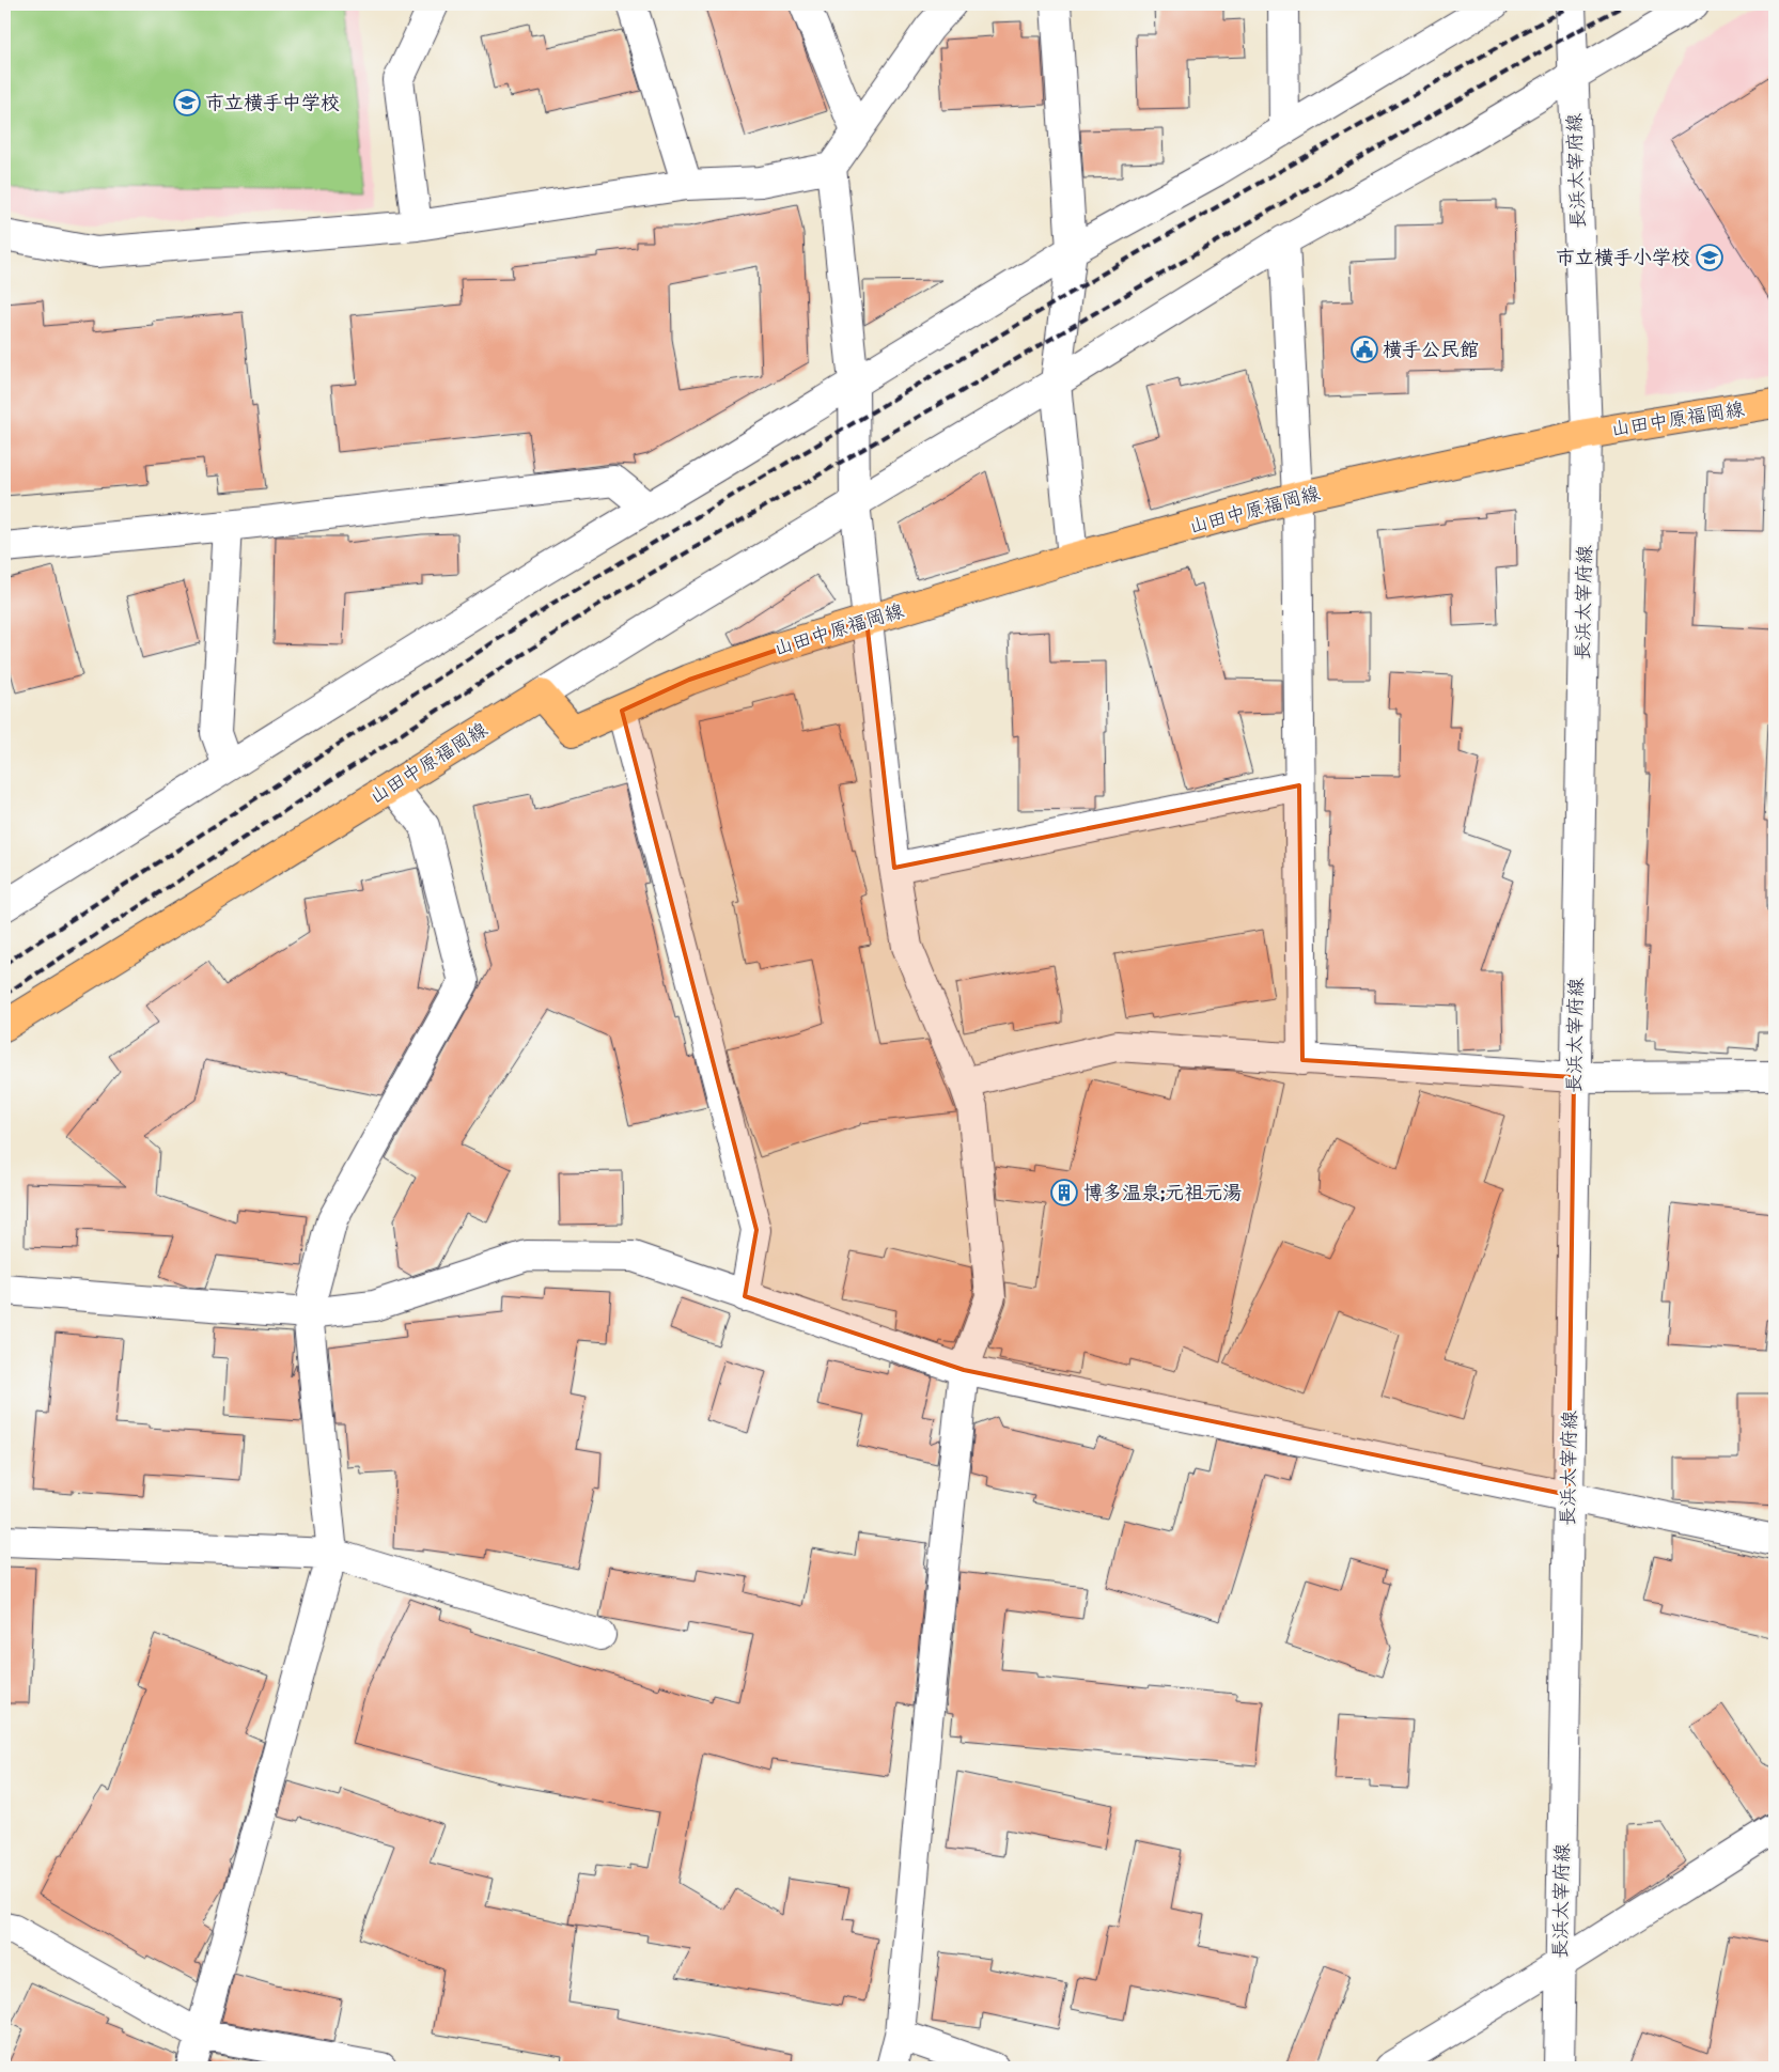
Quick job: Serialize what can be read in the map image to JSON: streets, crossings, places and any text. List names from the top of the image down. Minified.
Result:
{"streets":{"main road":["山田中原福岡線"],"street":["長浜太宰府線"]},"crossings":[["長浜太宰府線","山田中原福岡線"]],"places":{"school or university":["市立横手中学校","市立横手小学校"],"public building":["横手公民館"],"building":["博多温泉;元祖元湯"]}}
